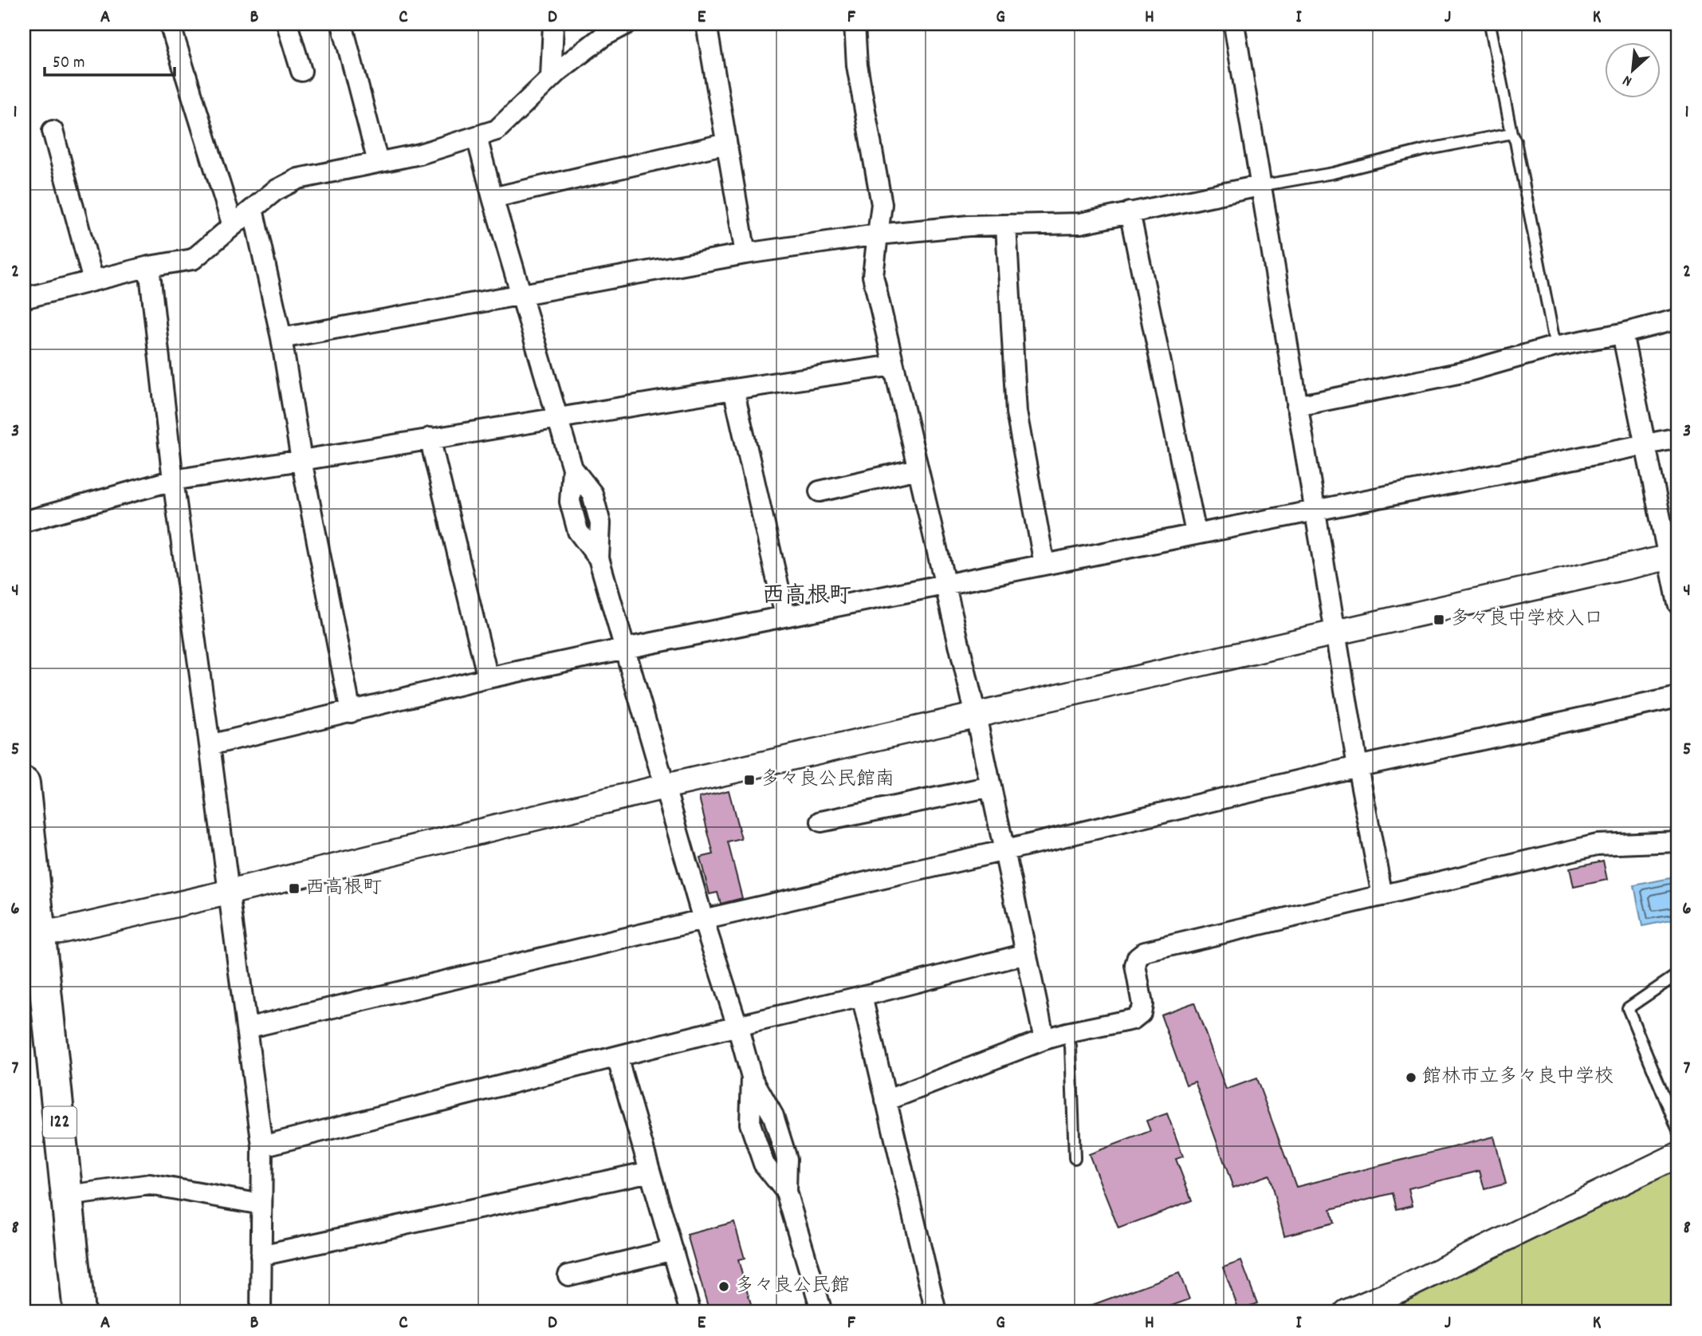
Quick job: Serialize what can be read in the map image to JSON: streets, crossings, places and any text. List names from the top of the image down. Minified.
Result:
{"streets":{"highway":["122"]},"districts":["西高根町"],"places":{"transit":["多々良中学校入口","多々良公民館南","西高根町"],"other":["館林市立多々良中学校","多々良公民館"]},"scale_bar":"50 m","north":"bottom left","grid":{"columns":["A","B","C","D","E","F","G","H","I","J","K"],"rows":["1","2","3","4","5","6","7","8"]}}
